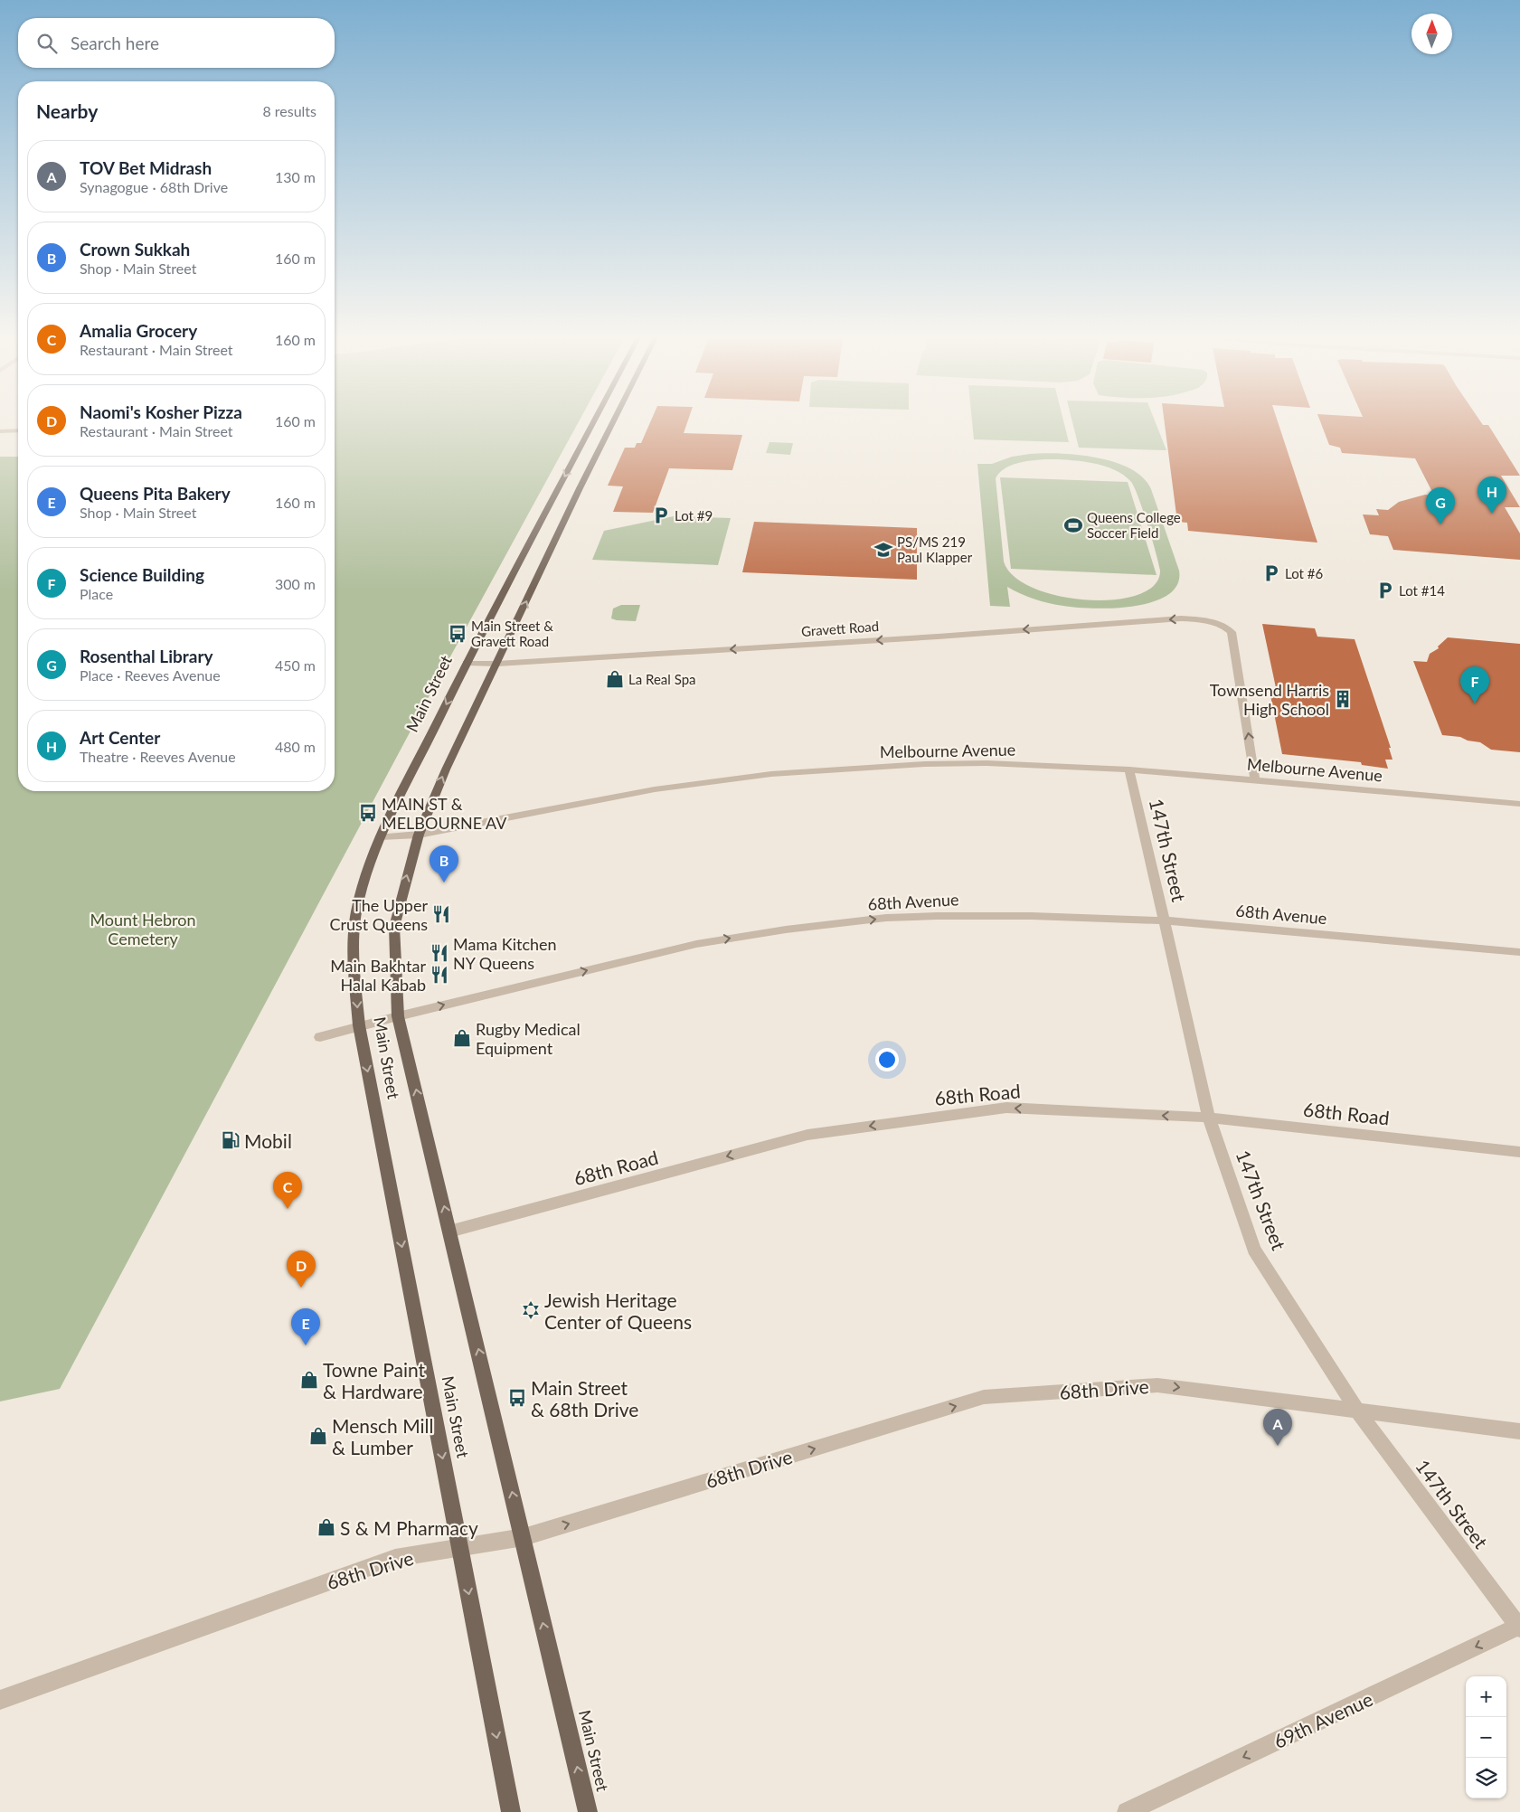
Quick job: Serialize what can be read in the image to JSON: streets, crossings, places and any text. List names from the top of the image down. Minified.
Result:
{"streets":{"main road":["Main Street"],"street":["Gravett Road","Melbourne Avenue","147th Street","68th Avenue","68th Road","68th Drive","69th Avenue"]},"crossings":[["Gravett Road","Main Street"],["Gravett Road","Melbourne Avenue"],["Main Street","Melbourne Avenue"],["Main Street","68th Avenue"],["Main Street","68th Road"],["Main Street","68th Drive"],["Melbourne Avenue","147th Street"],["147th Street","68th Avenue"],["147th Street","68th Road"],["147th Street","68th Drive"],["147th Street","69th Avenue"]],"one_way":["Gravett Road","68th Avenue","68th Road","68th Drive","69th Avenue"],"parks":["Mount Hebron Cemetery"],"places":{"parking":["Lot #9","Lot #6","Lot #14"],"sports":["Queens College Soccer Field"],"school or university":["PS/MS 219 Paul Klapper"],"bus stop":["Main Street & Gravett Road","MAIN ST & MELBOURNE AV","Main Street & 68th Drive"],"shop":["La Real Spa","Rugby Medical Equipment","Towne Paint & Hardware","Mensch Mill & Lumber","S & M Pharmacy"],"building":["Townsend Harris High School"],"restaurant":["The Upper Crust Queens","Mama Kitchen NY Queens","Main Bakhtar Halal Kabab"],"fuel station":["Mobil"],"synagogue":["Jewish Heritage Center of Queens"]},"north":"top","page":{"search":"Search here","heading":["Nearby","8 results"],"list":[{"mark":"A","name":"TOV Bet Midrash","note":"Synagogue · 68th Drive","value":"130 m"},{"mark":"B","name":"Crown Sukkah","note":"Shop · Main Street","value":"160 m"},{"mark":"C","name":"Amalia Grocery","note":"Restaurant · Main Street","value":"160 m"},{"mark":"D","name":"Naomi's Kosher Pizza","note":"Restaurant · Main Street","value":"160 m"},{"mark":"E","name":"Queens Pita Bakery","note":"Shop · Main Street","value":"160 m"},{"mark":"F","name":"Science Building","note":"Place","value":"300 m"},{"mark":"G","name":"Rosenthal Library","note":"Place · Reeves Avenue","value":"450 m"},{"mark":"H","name":"Art Center","note":"Theatre · Reeves Avenue","value":"480 m"}],"pins":["H","G","F","B","C","D","E","A"],"map_buttons":["+","−"]}}
